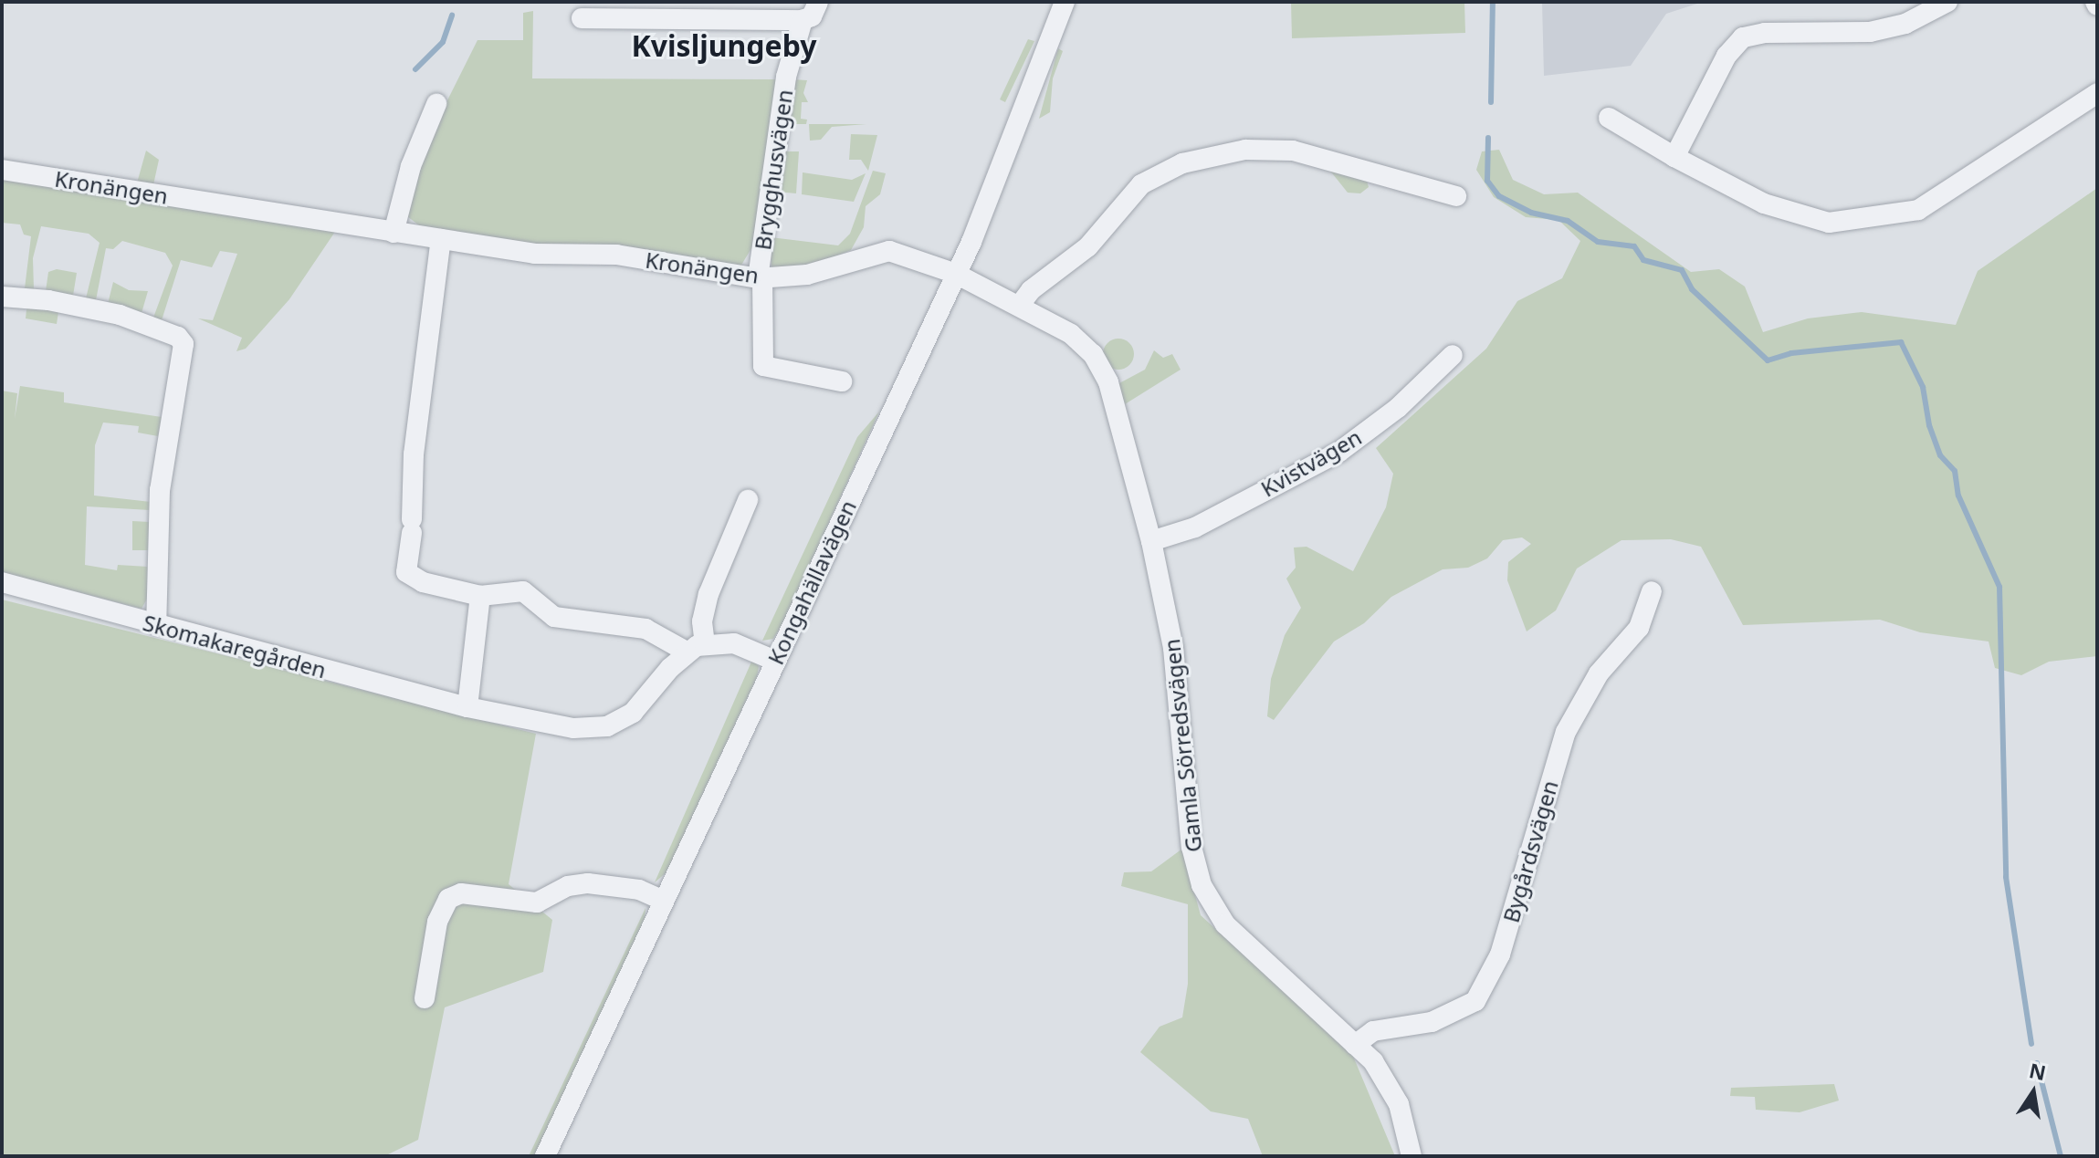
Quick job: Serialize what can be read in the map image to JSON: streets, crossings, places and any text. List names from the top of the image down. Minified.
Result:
{"streets":{"street":["Brygghusvägen","Kronängen","Kvistvägen","Kongahällavägen","Skomakaregården","Gamla Sörredsvägen","Bygårdsvägen"]},"crossings":[["Brygghusvägen","Kronängen"],["Kronängen","Kongahällavägen"],["Kronängen","Gamla Sörredsvägen"],["Kvistvägen","Gamla Sörredsvägen"],["Kongahällavägen","Gamla Sörredsvägen"],["Gamla Sörredsvägen","Bygårdsvägen"]],"districts":["Kvisljungeby"],"north":"top"}
